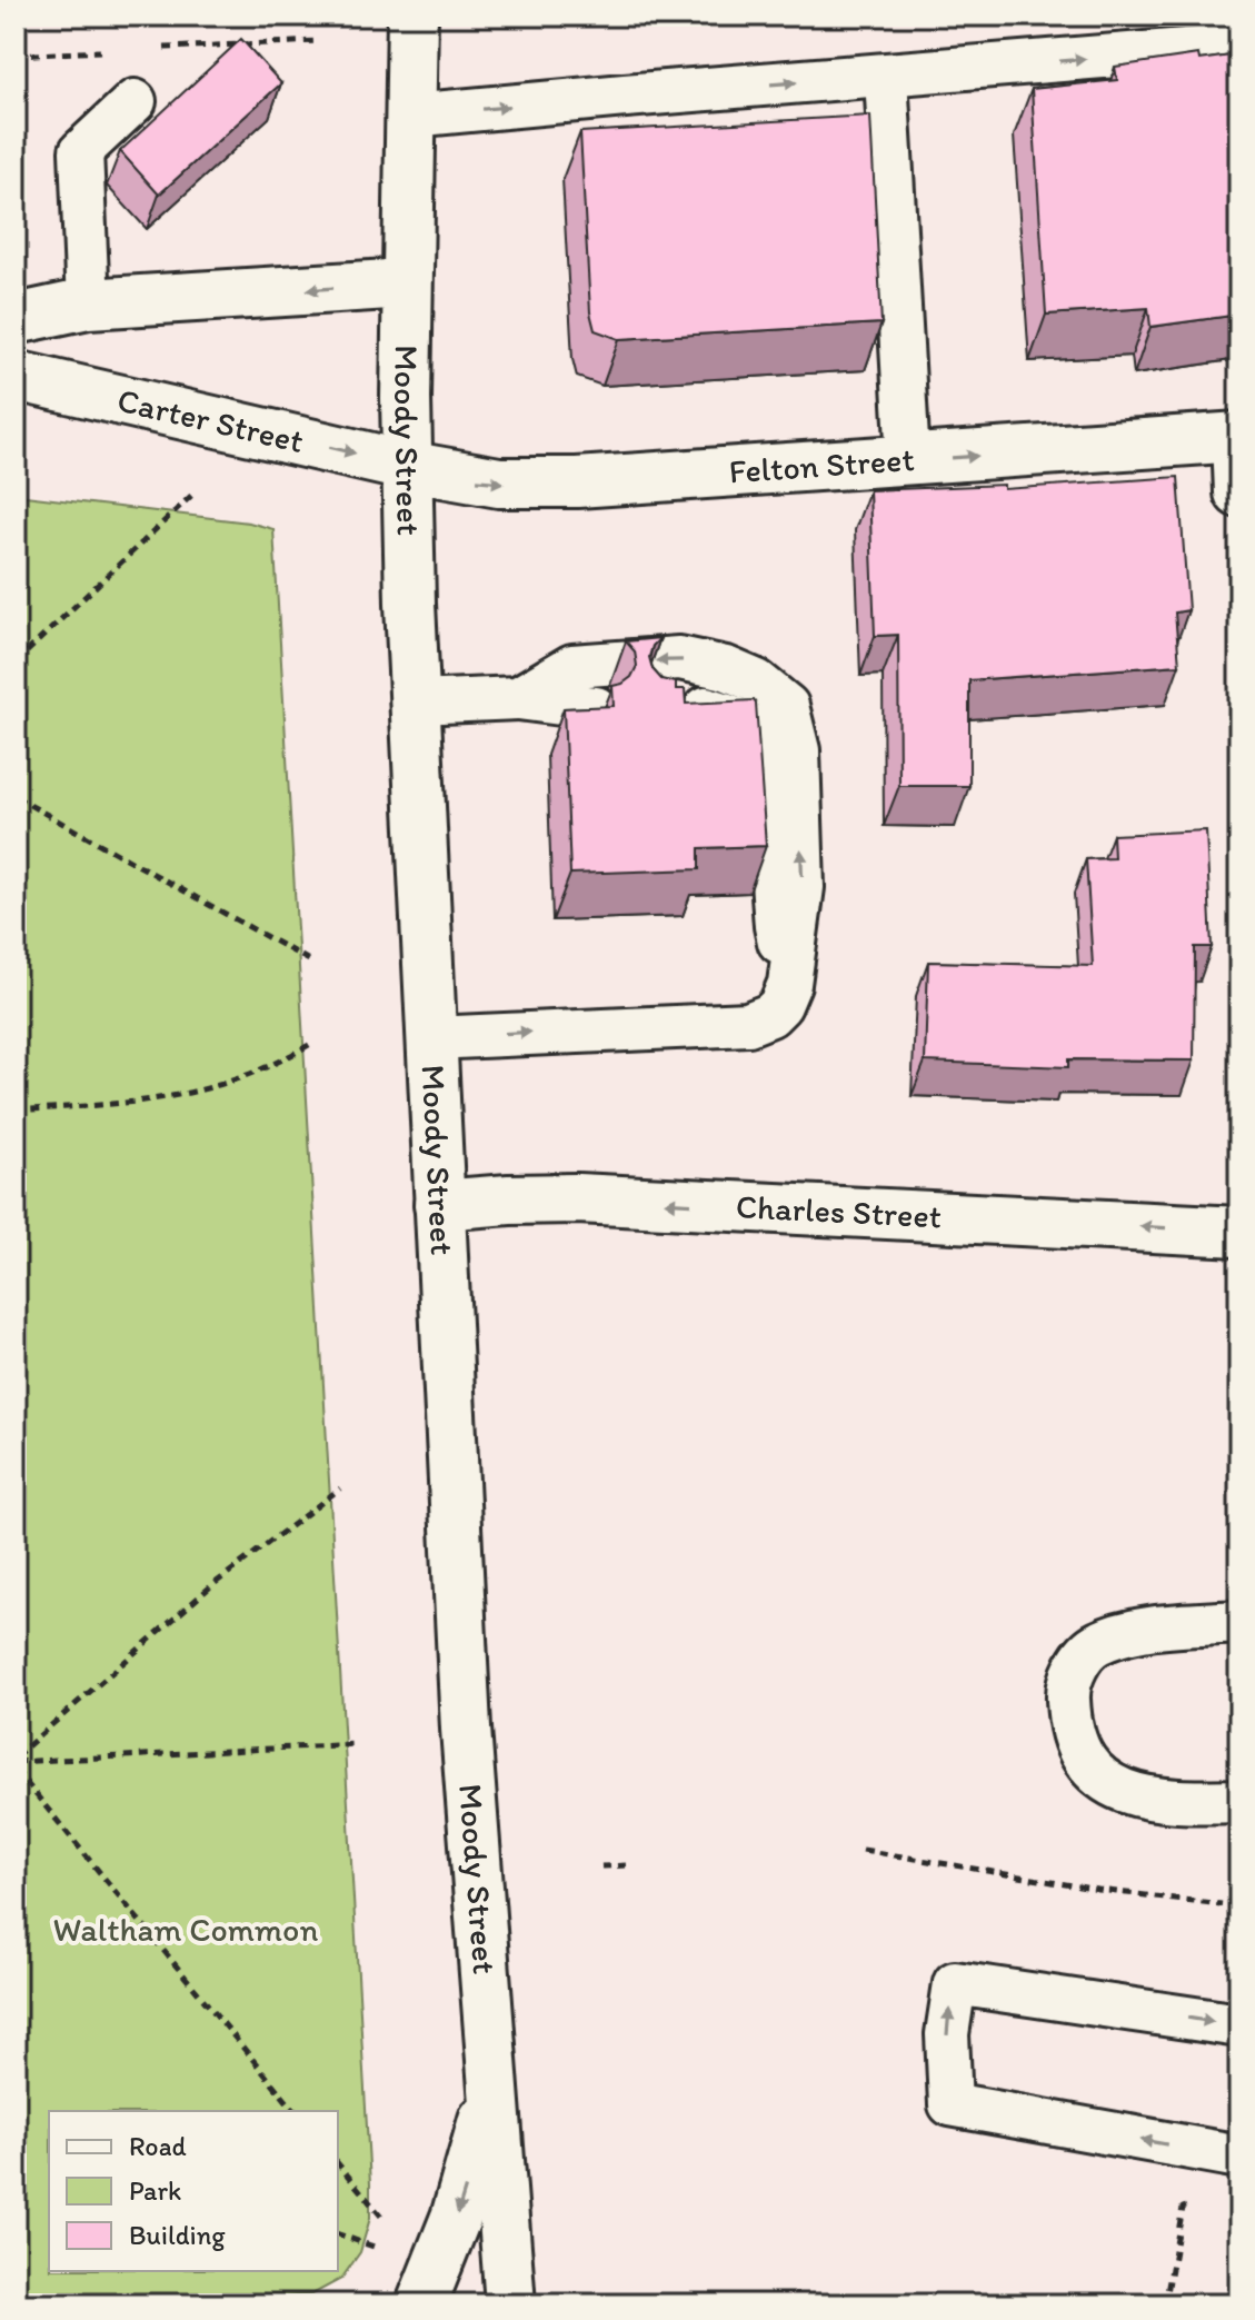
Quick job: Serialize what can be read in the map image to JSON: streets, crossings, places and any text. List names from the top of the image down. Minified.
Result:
{"streets":{"main road":["Carter Street","Moody Street","Felton Street","Charles Street"]},"crossings":[["Carter Street","Moody Street"],["Carter Street","Felton Street"],["Moody Street","Felton Street"],["Moody Street","Charles Street"]],"one_way":["Felton Street","Charles Street"],"parks":["Waltham Common"],"legend":["Road","Park","Building"]}
